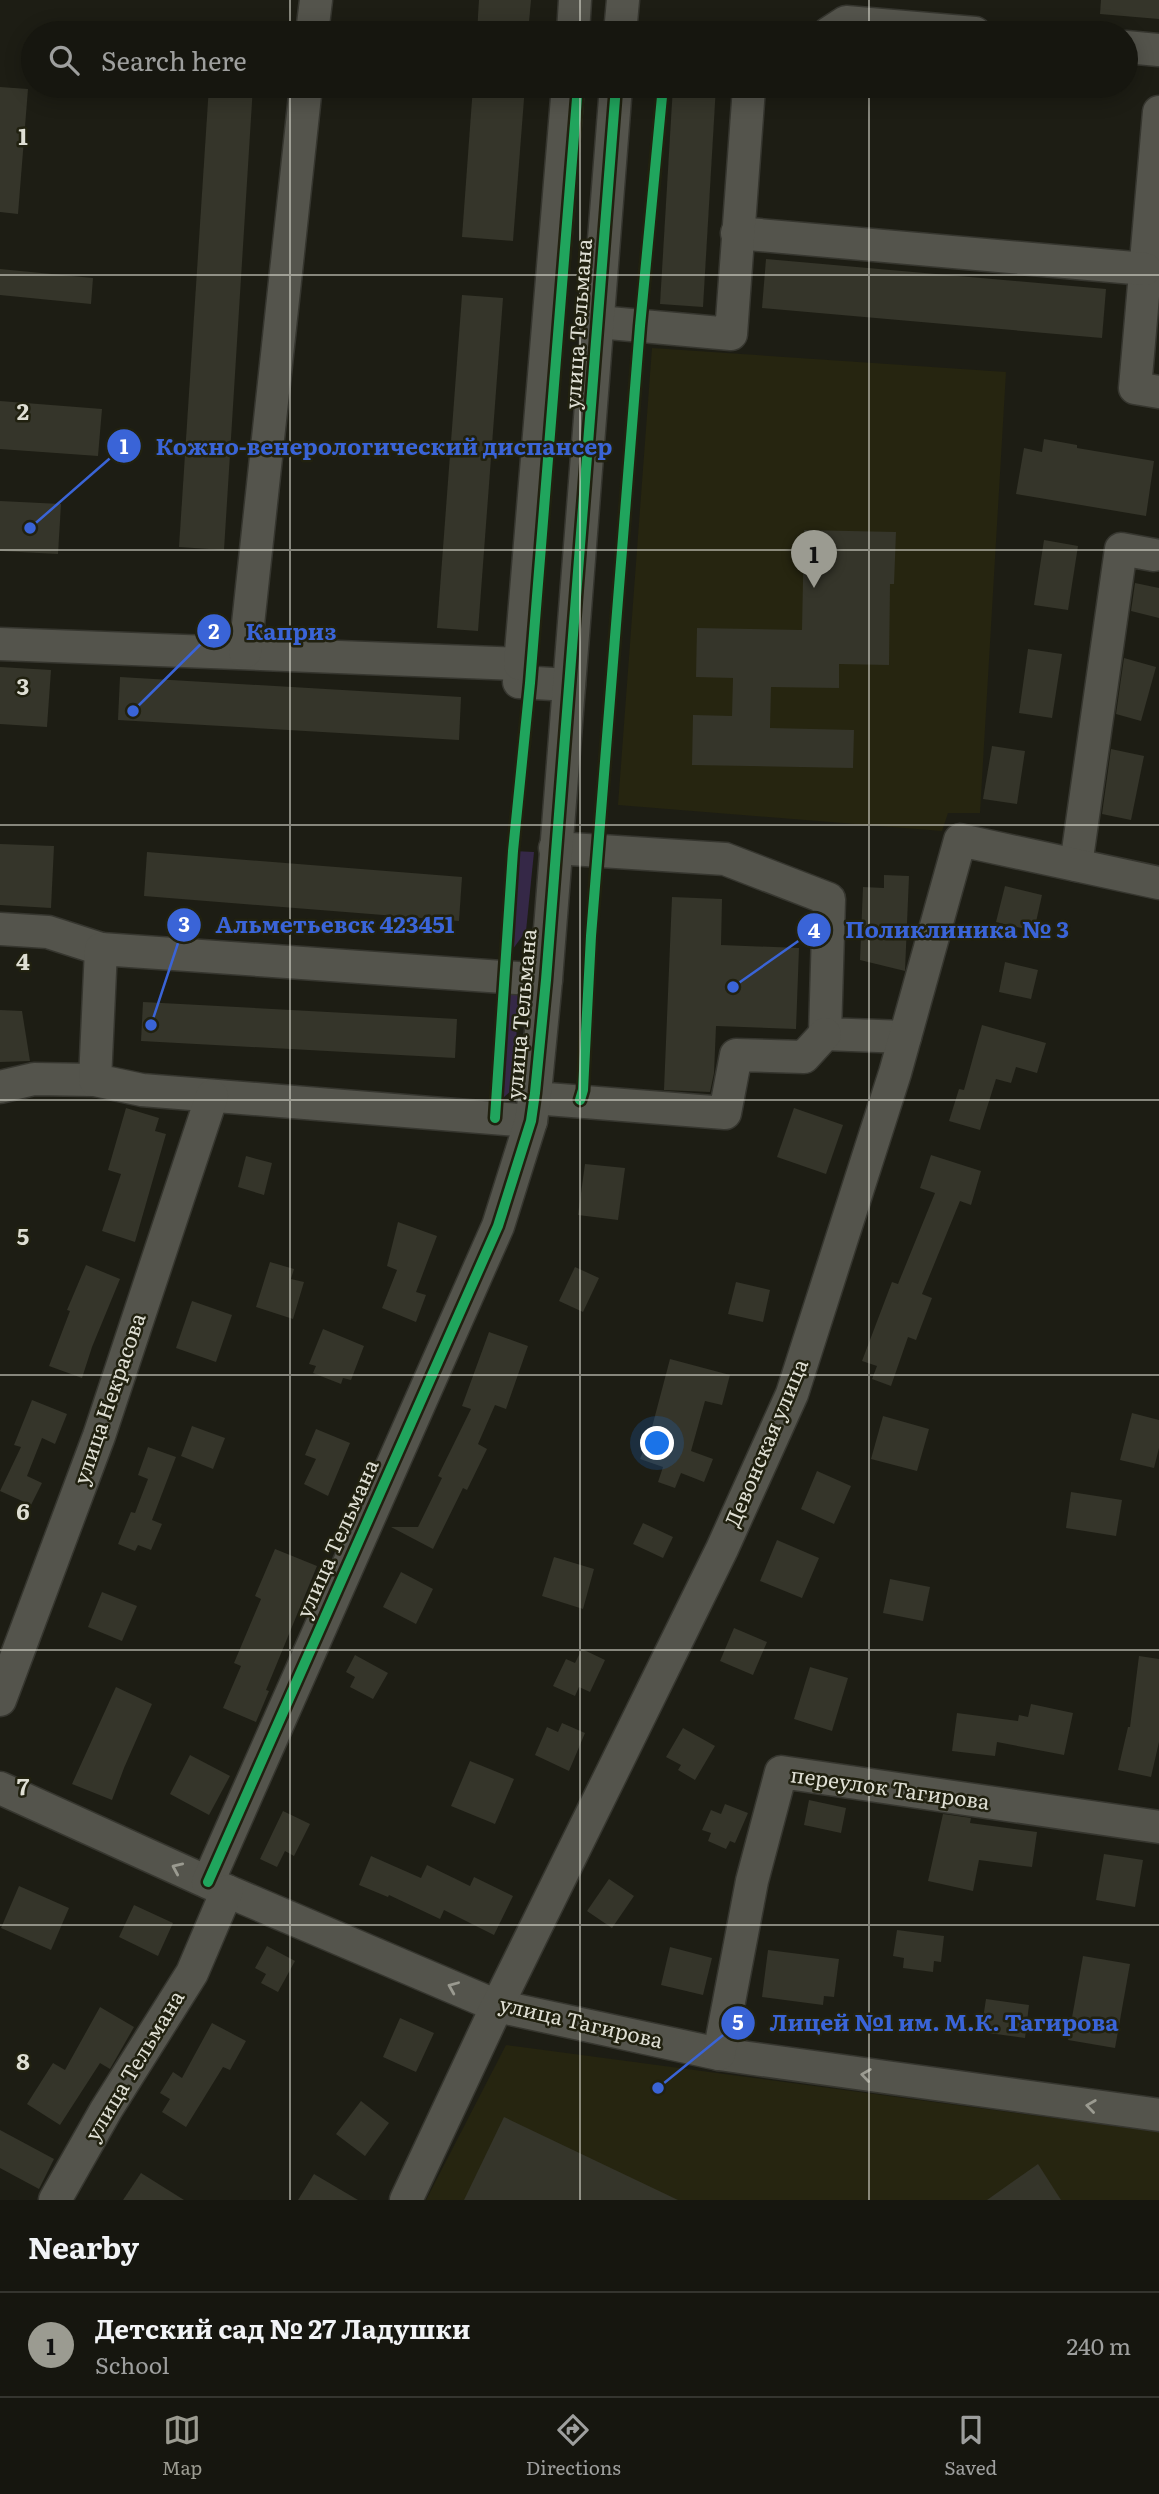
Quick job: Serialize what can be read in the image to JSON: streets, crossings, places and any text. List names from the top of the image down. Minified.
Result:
{"streets":{"street":["улица Тельмана","улица Некрасова","Девонская улица","переулок Тагирова","улица Тагирова"]},"crossings":[["улица Тельмана","улица Тагирова"],["Девонская улица","улица Тагирова"],["переулок Тагирова","улица Тагирова"]],"one_way":["улица Тагирова"],"places":["Кожно-венерологический диспансер","Каприз","Поликлиника № 3","Альметьевск 423451","Лицей №1 им. М.К. Тагирова"],"page":{"search":"Search here","pins":"1","heading":"Nearby","list":[{"mark":"1","name":"Детский сад № 27 Ладушки","note":"School","value":"240 m"}],"nav":["Map","Directions","Saved"]},"grid":{"rows":["1","2","3","4","5","6","7","8"]}}
